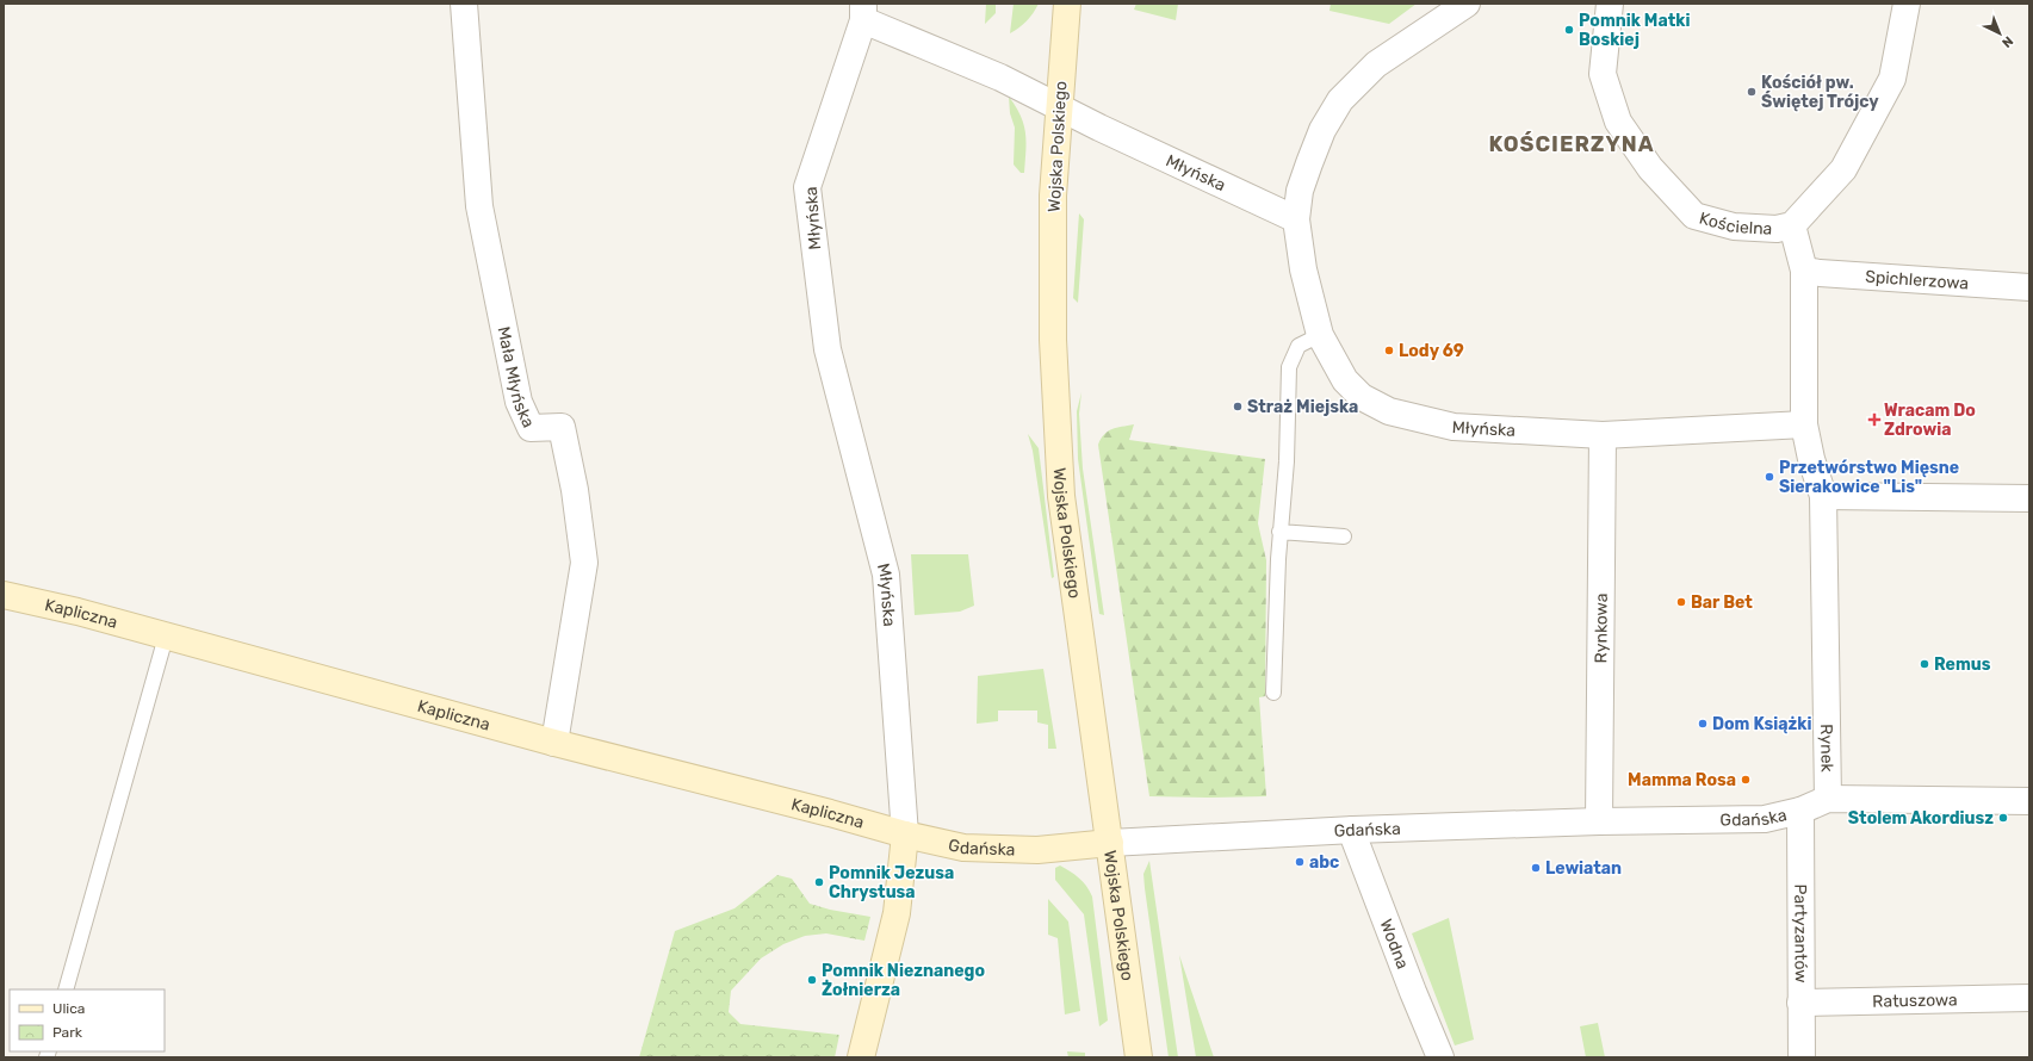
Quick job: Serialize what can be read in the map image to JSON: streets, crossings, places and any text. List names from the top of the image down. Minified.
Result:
{"streets":{"street":["Wojska Polskiego","Młyńska","Kościelna","Spichlerzowa","Mała Młyńska","Kapliczna","Rynkowa","Rynek","Gdańska","Partyzantów","Wodna","Ratuszowa"]},"crossings":[["Wojska Polskiego","Młyńska"],["Wojska Polskiego","Gdańska"],["Młyńska","Kościelna"],["Młyńska","Kapliczna"],["Młyńska","Rynkowa"],["Młyńska","Rynek"],["Młyńska","Gdańska"],["Kościelna","Spichlerzowa"],["Kościelna","Rynek"],["Mała Młyńska","Kapliczna"],["Kapliczna","Gdańska"],["Rynkowa","Gdańska"],["Rynek","Gdańska"],["Gdańska","Partyzantów"],["Gdańska","Wodna"],["Partyzantów","Ratuszowa"]],"districts":["KOŚCIERZYNA"],"places":{"other":["Pomnik Matki Boskiej","Kościół pw. Świętej Trójcy","Lody 69","Straż Miejska","Przetwórstwo Mięsne Sierakowice \"Lis\"","Bar Bet","Remus","Dom Książki","Mamma Rosa","Stolem Akordiusz","abc","Lewiatan","Pomnik Jezusa Chrystusa","Pomnik Nieznanego Żołnierza"],"health":["Wracam Do Zdrowia"]},"legend":["Ulica","Park"],"north":"bottom right"}
